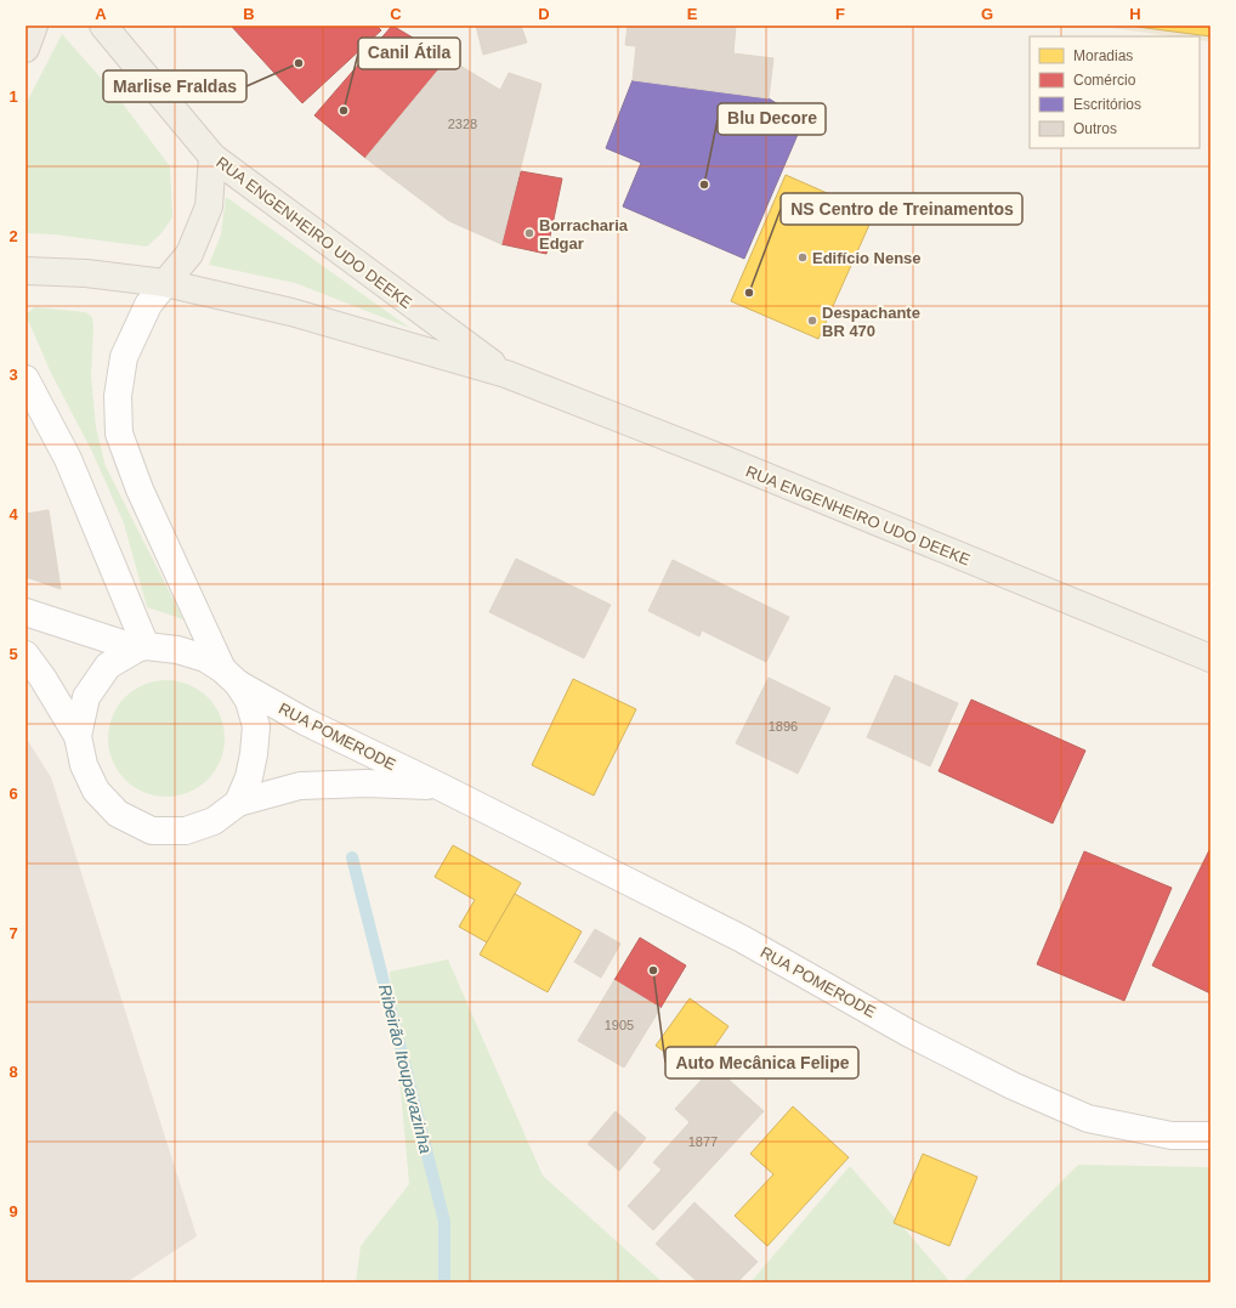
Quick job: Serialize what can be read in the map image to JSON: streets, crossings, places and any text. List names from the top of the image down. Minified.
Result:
{"streets":{"main road":["RUA ENGENHEIRO UDO DEEKE"],"street":["RUA POMERODE"]},"water":["Ribeirão Itoupavazinha"],"places":["Marlise Fraldas","Canil Átila","Blu Decore","Borracharia Edgar","Edifício Nense","NS Centro de Treinamentos","Despachante BR 470","Auto Mecânica Felipe"],"house_numbers":["2328","1896","1905","1877"],"legend":["Moradias","Comércio","Escritórios","Outros"],"grid":{"columns":["A","B","C","D","E","F","G","H"],"rows":["1","2","3","4","5","6","7","8","9"]}}
